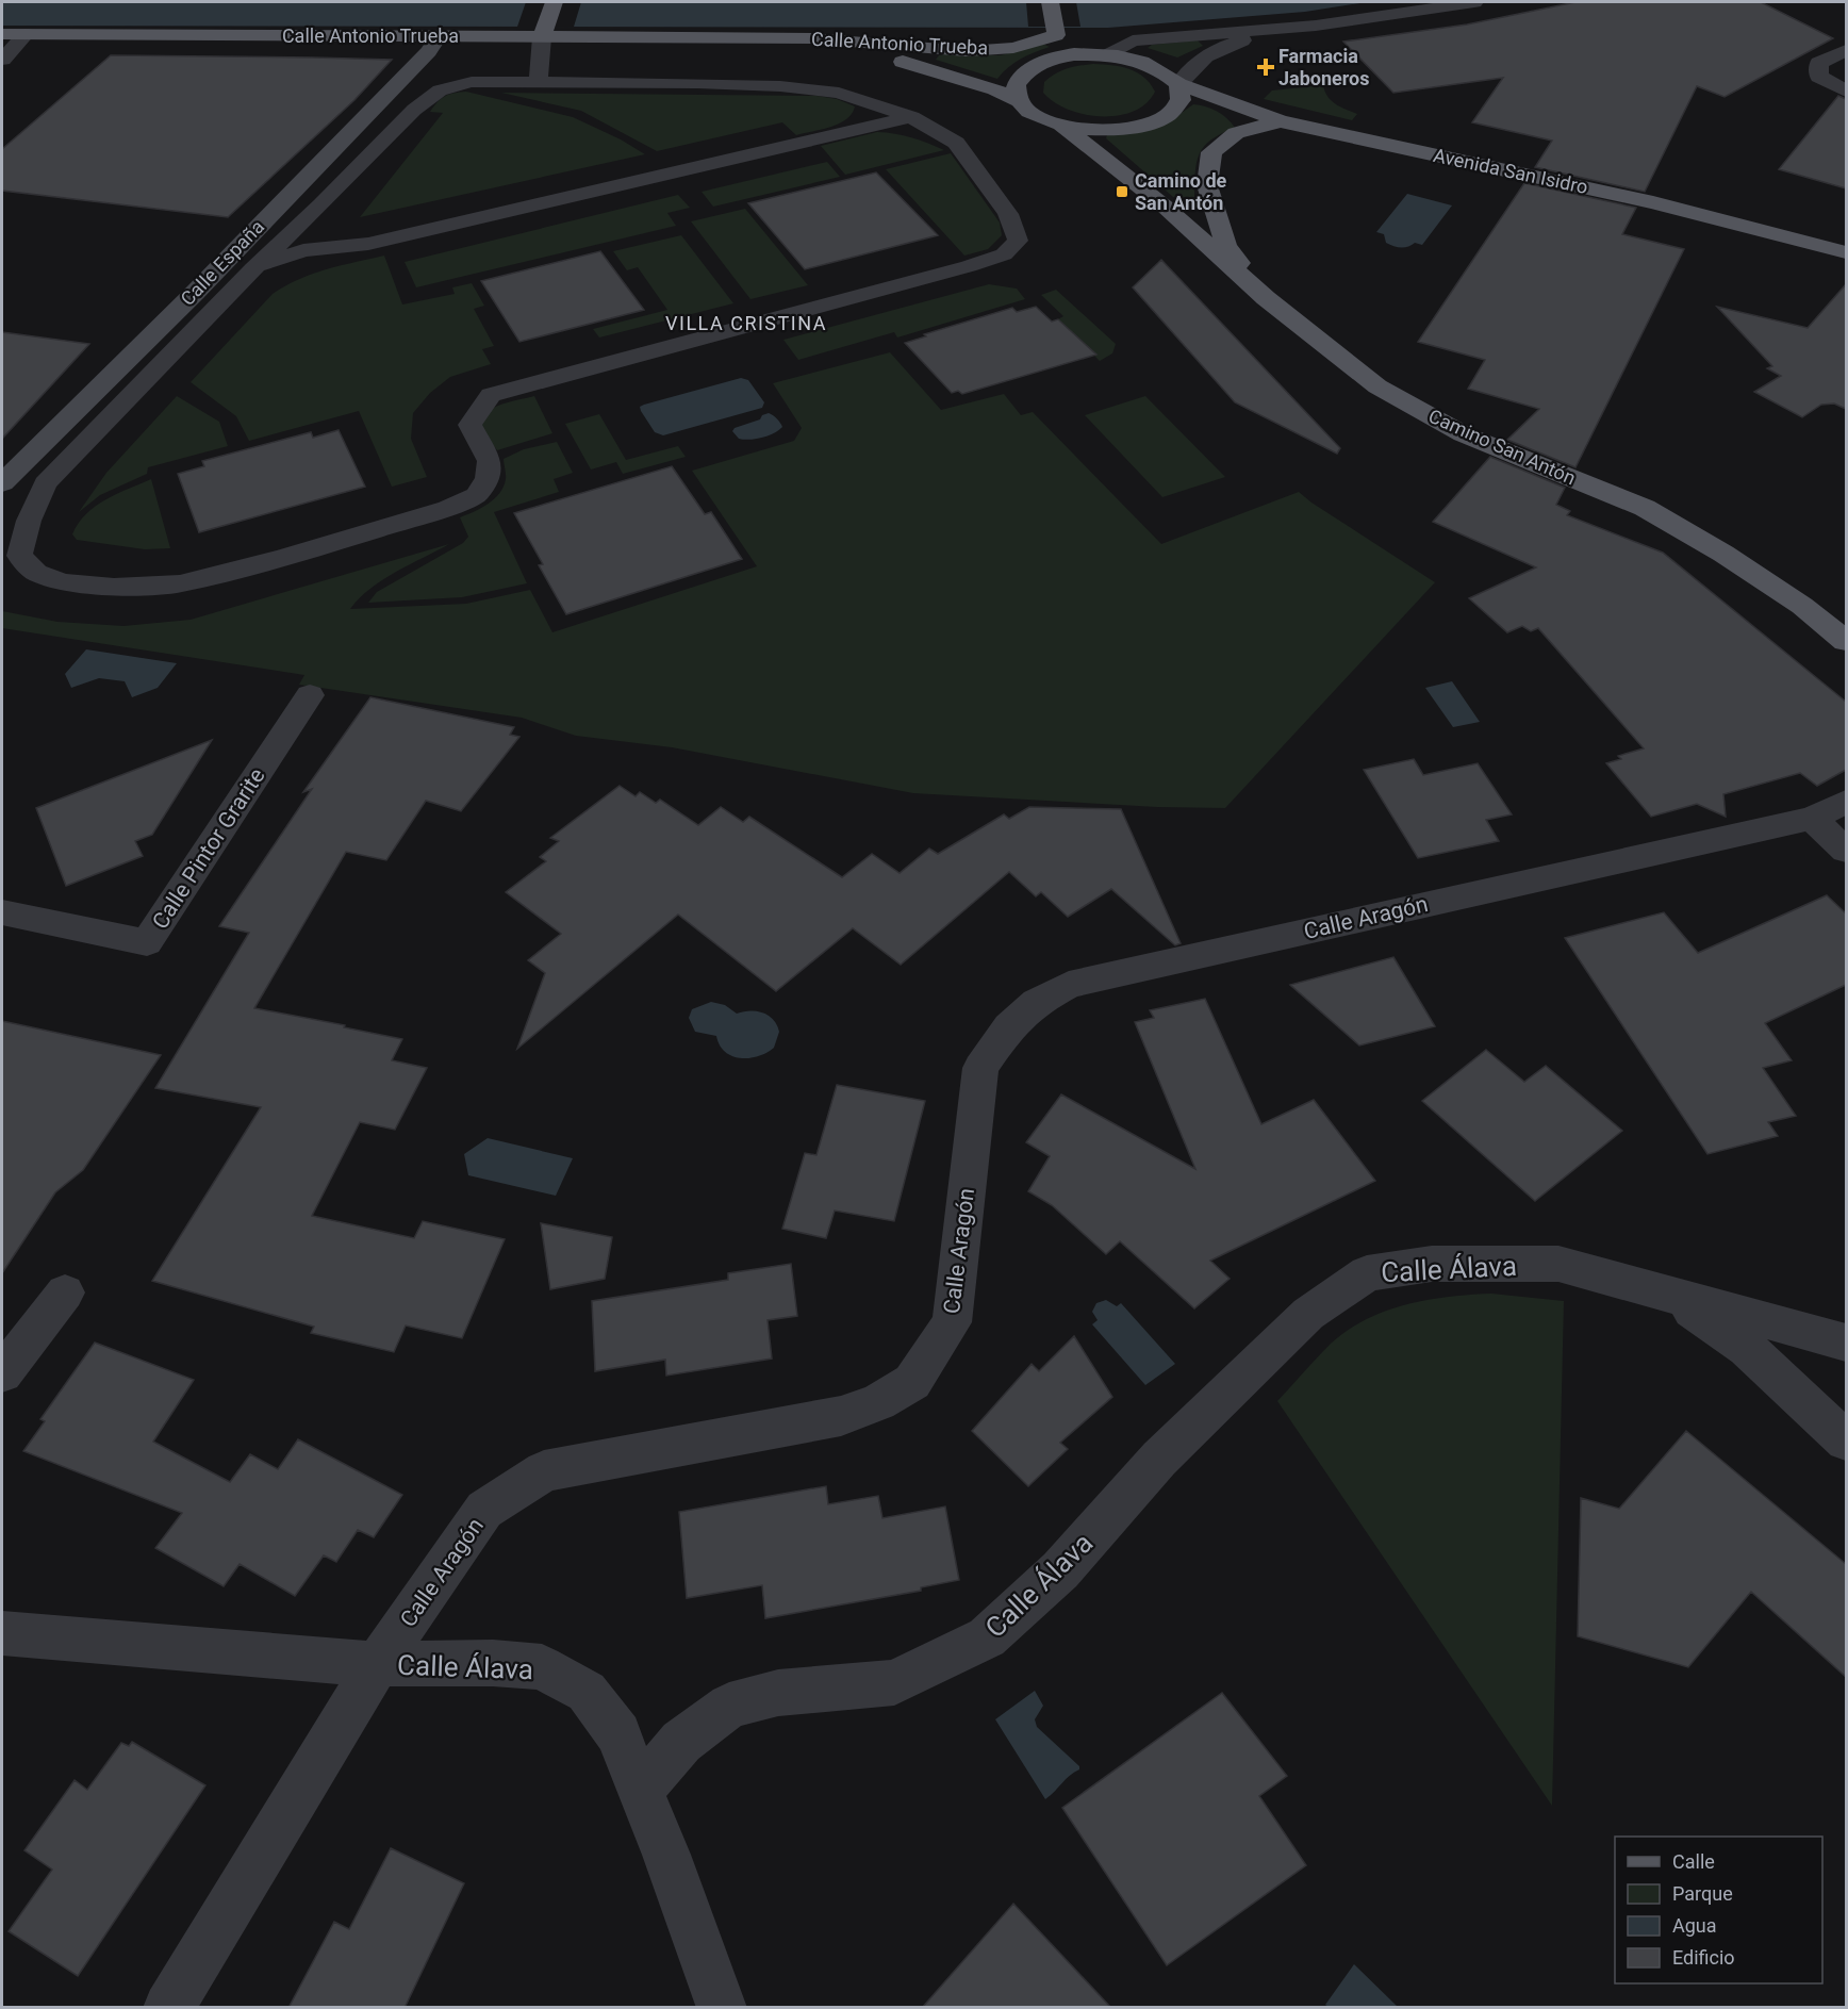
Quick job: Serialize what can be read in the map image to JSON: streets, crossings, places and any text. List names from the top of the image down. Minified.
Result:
{"streets":{"main road":["Calle Antonio Trueba","Avenida San Isidro","Camino San Antón"],"street":["Calle España","Calle Pintor Grarite","Calle Aragón","Calle Álava"]},"crossings":[["Calle Antonio Trueba","Calle España"],["Calle Antonio Trueba","Camino San Antón"],["Calle Aragón","Calle Álava"]],"districts":["VILLA CRISTINA"],"places":{"health":["Farmacia Jaboneros"],"transit":["Camino de San Antón"]},"legend":["Calle","Parque","Agua","Edificio"]}
